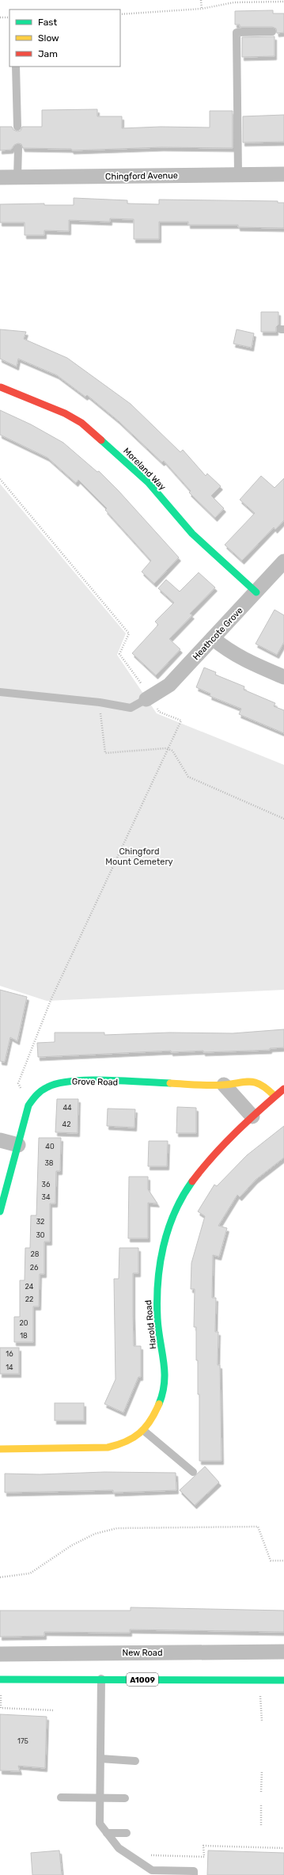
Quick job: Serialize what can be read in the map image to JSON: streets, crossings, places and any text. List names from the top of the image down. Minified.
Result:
{"streets":{"street":["Chingford Avenue","Moreland Way","Heathcote Grove","Grove Road","Harold Road","New Road","A1009"]},"crossings":[["Moreland Way","Heathcote Grove"],["Grove Road","Harold Road"]],"parks":["Chingford Mount Cemetery"],"house_numbers":["44","42","40","38","36","34","32","30","28","26","24","22","20","18","16","14","175"],"legend":["Fast","Slow","Jam"]}
